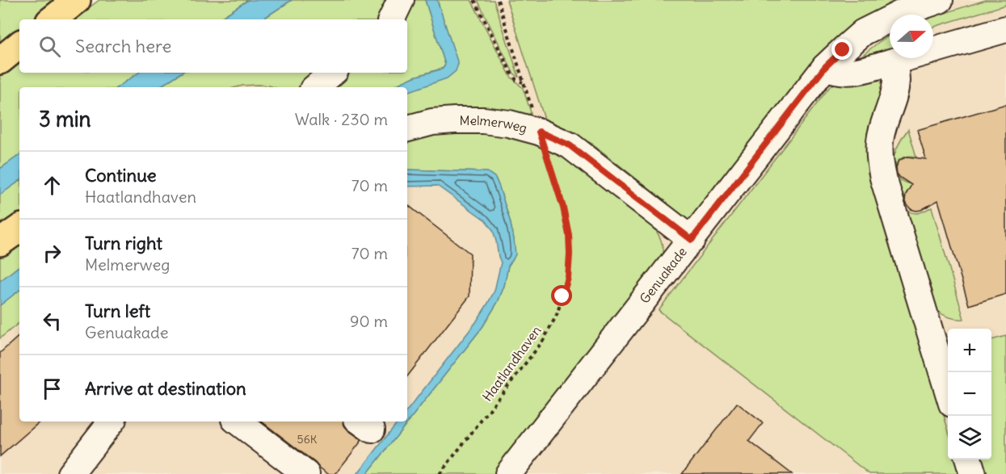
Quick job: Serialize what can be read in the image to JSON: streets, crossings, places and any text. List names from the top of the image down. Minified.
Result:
{"streets":{"street":["Melmerweg","Genuakade"],"path":["Haatlandhaven"]},"crossings":[["Melmerweg","Genuakade"],["Melmerweg","Haatlandhaven"]],"house_numbers":["56K"],"north":"right","page":{"search":"Search here","heading":["3 min","Walk · 230 m"],"list":[["Continue","Haatlandhaven","70 m"],["Turn right","Melmerweg","70 m"],["Turn left","Genuakade","90 m"],"Arrive at destination"],"map_buttons":["+","−"]}}
